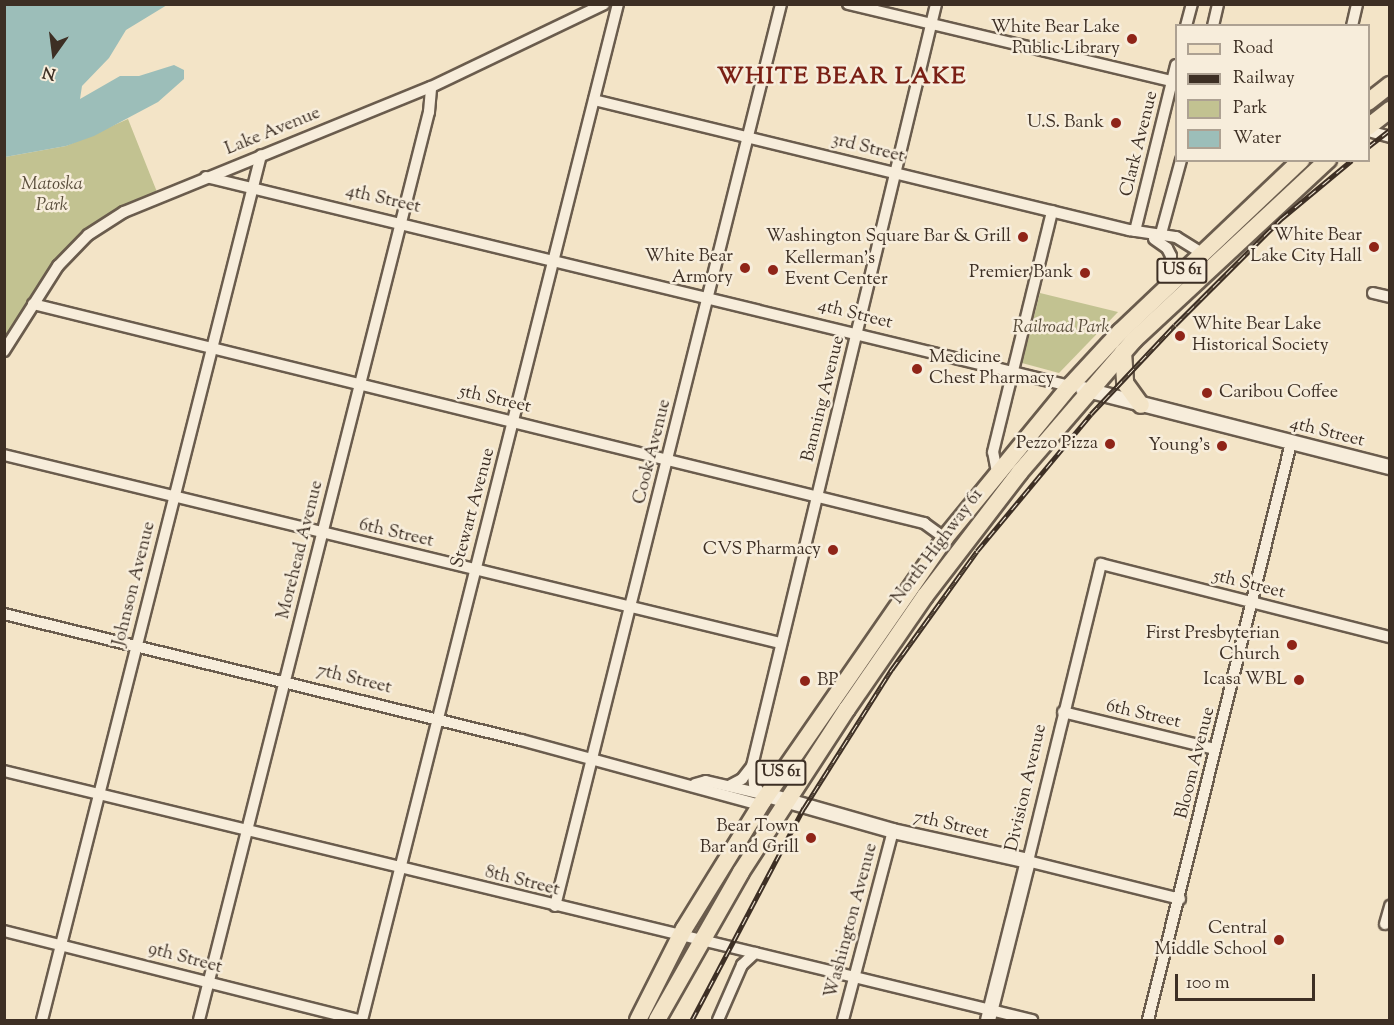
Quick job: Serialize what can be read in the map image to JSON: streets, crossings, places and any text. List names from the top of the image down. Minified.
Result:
{"streets":{"main road":["US 61","North Highway 61"],"street":["Lake Avenue","Clark Avenue","3rd Street","4th Street","Banning Avenue","5th Street","Cook Avenue","Stewart Avenue","6th Street","Morehead Avenue","Johnson Avenue","7th Street","Bloom Avenue","Division Avenue","8th Street","Washington Avenue","9th Street"]},"crossings":[["Lake Avenue","4th Street"],["Lake Avenue","5th Street"],["Lake Avenue","Morehead Avenue"],["Lake Avenue","Johnson Avenue"],["Clark Avenue","3rd Street"],["3rd Street","Banning Avenue"],["3rd Street","Cook Avenue"],["3rd Street","Stewart Avenue"],["3rd Street","North Highway 61"],["4th Street","Banning Avenue"],["4th Street","Cook Avenue"],["4th Street","Stewart Avenue"],["4th Street","North Highway 61"],["4th Street","Morehead Avenue"],["4th Street","Johnson Avenue"],["4th Street","Bloom Avenue"],["Banning Avenue","5th Street"],["Banning Avenue","6th Street"],["5th Street","Cook Avenue"],["5th Street","Stewart Avenue"],["5th Street","North Highway 61"],["5th Street","Morehead Avenue"],["5th Street","Johnson Avenue"],["5th Street","Bloom Avenue"],["5th Street","Division Avenue"],["Cook Avenue","6th Street"],["Cook Avenue","7th Street"],["Cook Avenue","8th Street"],["Stewart Avenue","6th Street"],["Stewart Avenue","7th Street"],["Stewart Avenue","8th Street"],["Stewart Avenue","9th Street"],["6th Street","Morehead Avenue"],["6th Street","Johnson Avenue"],["6th Street","Bloom Avenue"],["6th Street","Division Avenue"],["North Highway 61","7th Street"],["North Highway 61","8th Street"],["Morehead Avenue","7th Street"],["Morehead Avenue","8th Street"],["Morehead Avenue","9th Street"],["Johnson Avenue","7th Street"],["Johnson Avenue","8th Street"],["Johnson Avenue","9th Street"],["7th Street","Bloom Avenue"],["7th Street","Division Avenue"],["7th Street","Washington Avenue"],["Division Avenue","8th Street"],["8th Street","Washington Avenue"]],"districts":["WHITE BEAR LAKE"],"parks":["Matoska Park","Railroad Park"],"places":["White Bear Lake Public Library","U.S. Bank","Washington Square Bar & Grill","White Bear Lake City Hall","White Bear Armory","Kellerman's Event Center","Premier Bank","White Bear Lake Historical Society","Medicine Chest Pharmacy","Caribou Coffee","Pezzo Pizza","Young's","CVS Pharmacy","First Presbyterian Church","Icasa WBL","BP","Bear Town Bar and Grill","Central Middle School"],"legend":["Road","Railway","Park","Water"],"scale_bar":"100 m","north":"bottom"}
